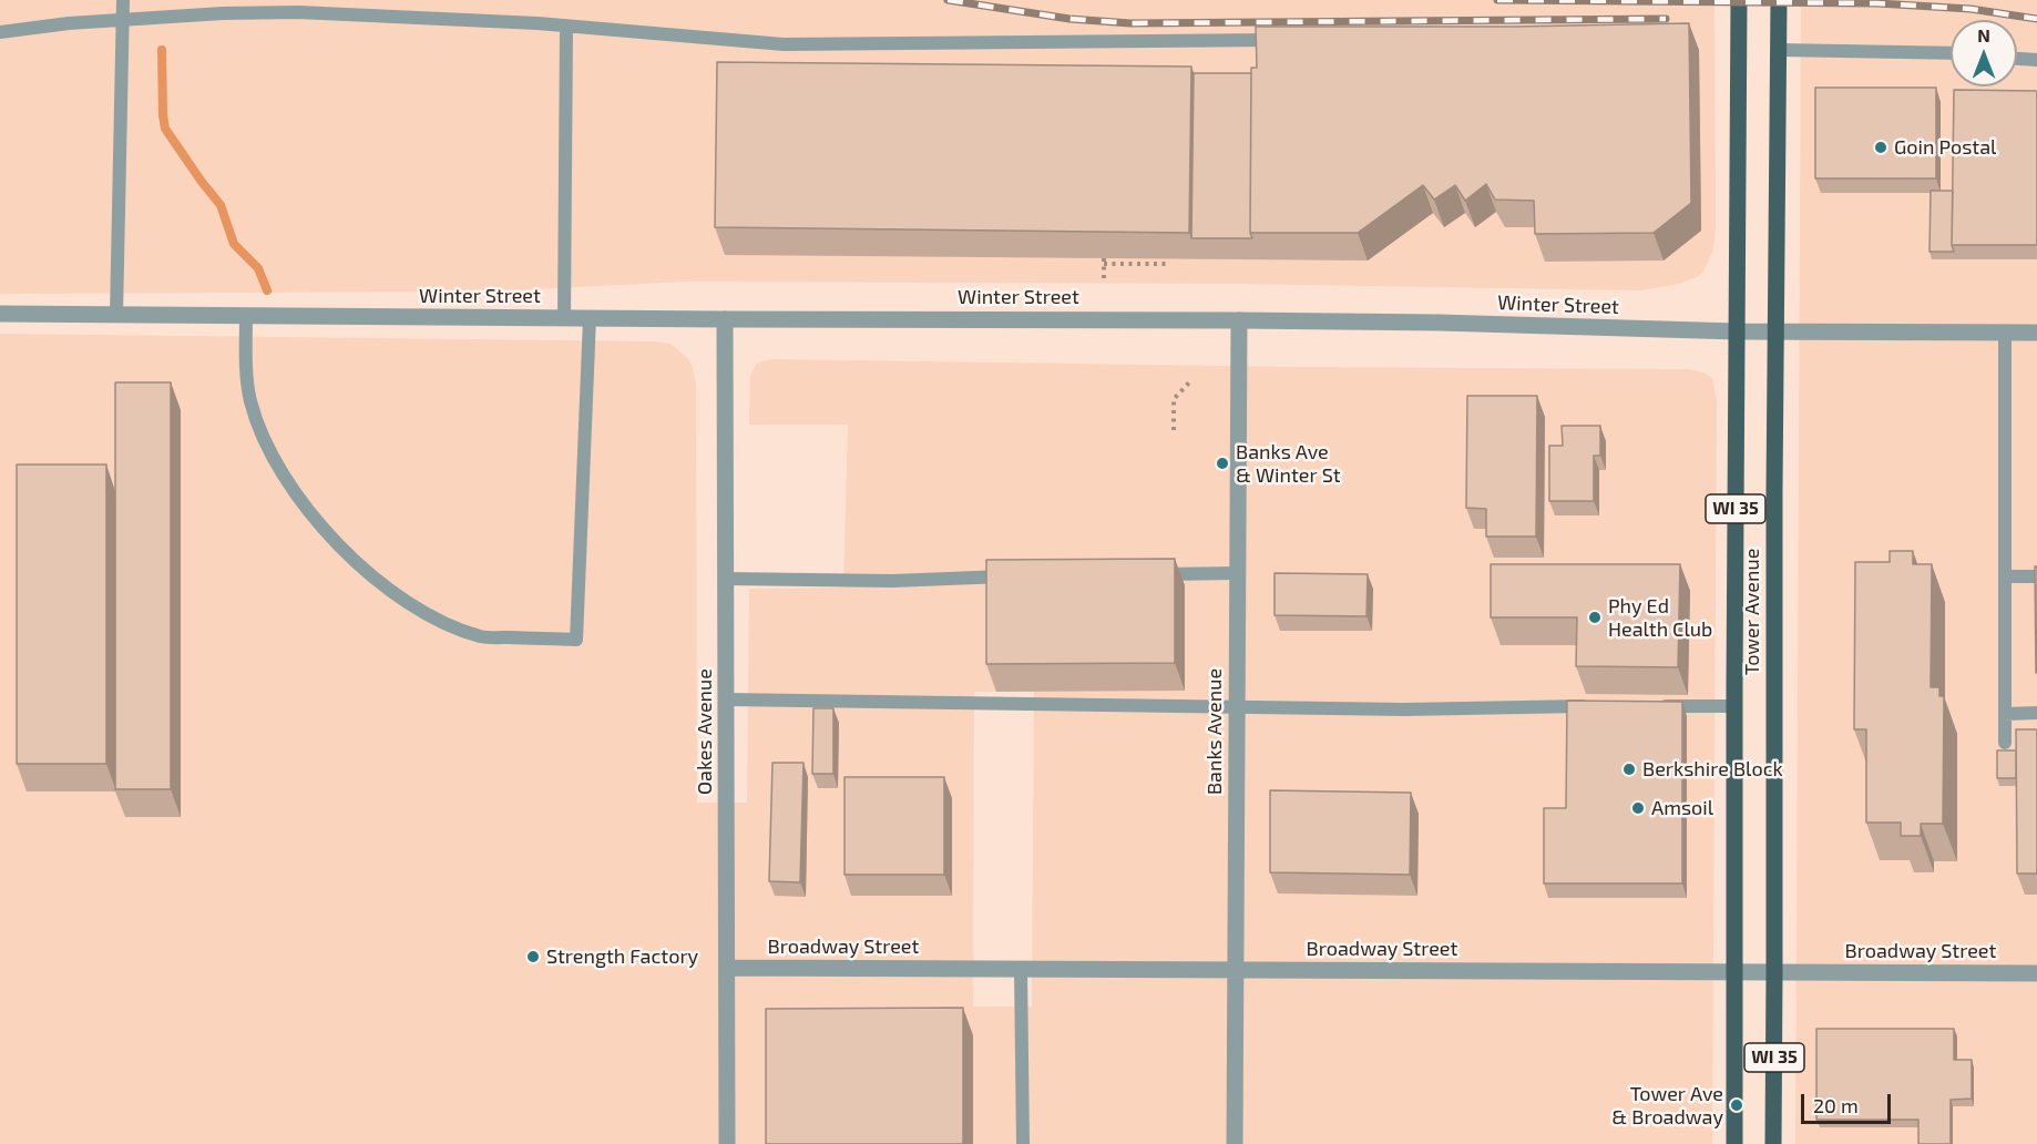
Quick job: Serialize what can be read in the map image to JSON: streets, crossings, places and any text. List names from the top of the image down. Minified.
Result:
{"streets":{"main road":["WI 35","Tower Avenue"],"street":["Winter Street","Oakes Avenue","Banks Avenue","Broadway Street"]},"crossings":[["Winter Street","Tower Avenue"],["Winter Street","Oakes Avenue"],["Winter Street","Banks Avenue"],["Tower Avenue","Broadway Street"],["Oakes Avenue","Broadway Street"],["Banks Avenue","Broadway Street"]],"places":["Goin Postal","Banks Ave & Winter St","Phy Ed Health Club","Berkshire Block","Amsoil","Strength Factory","Tower Ave & Broadway"],"scale_bar":"20 m","north":"top"}
